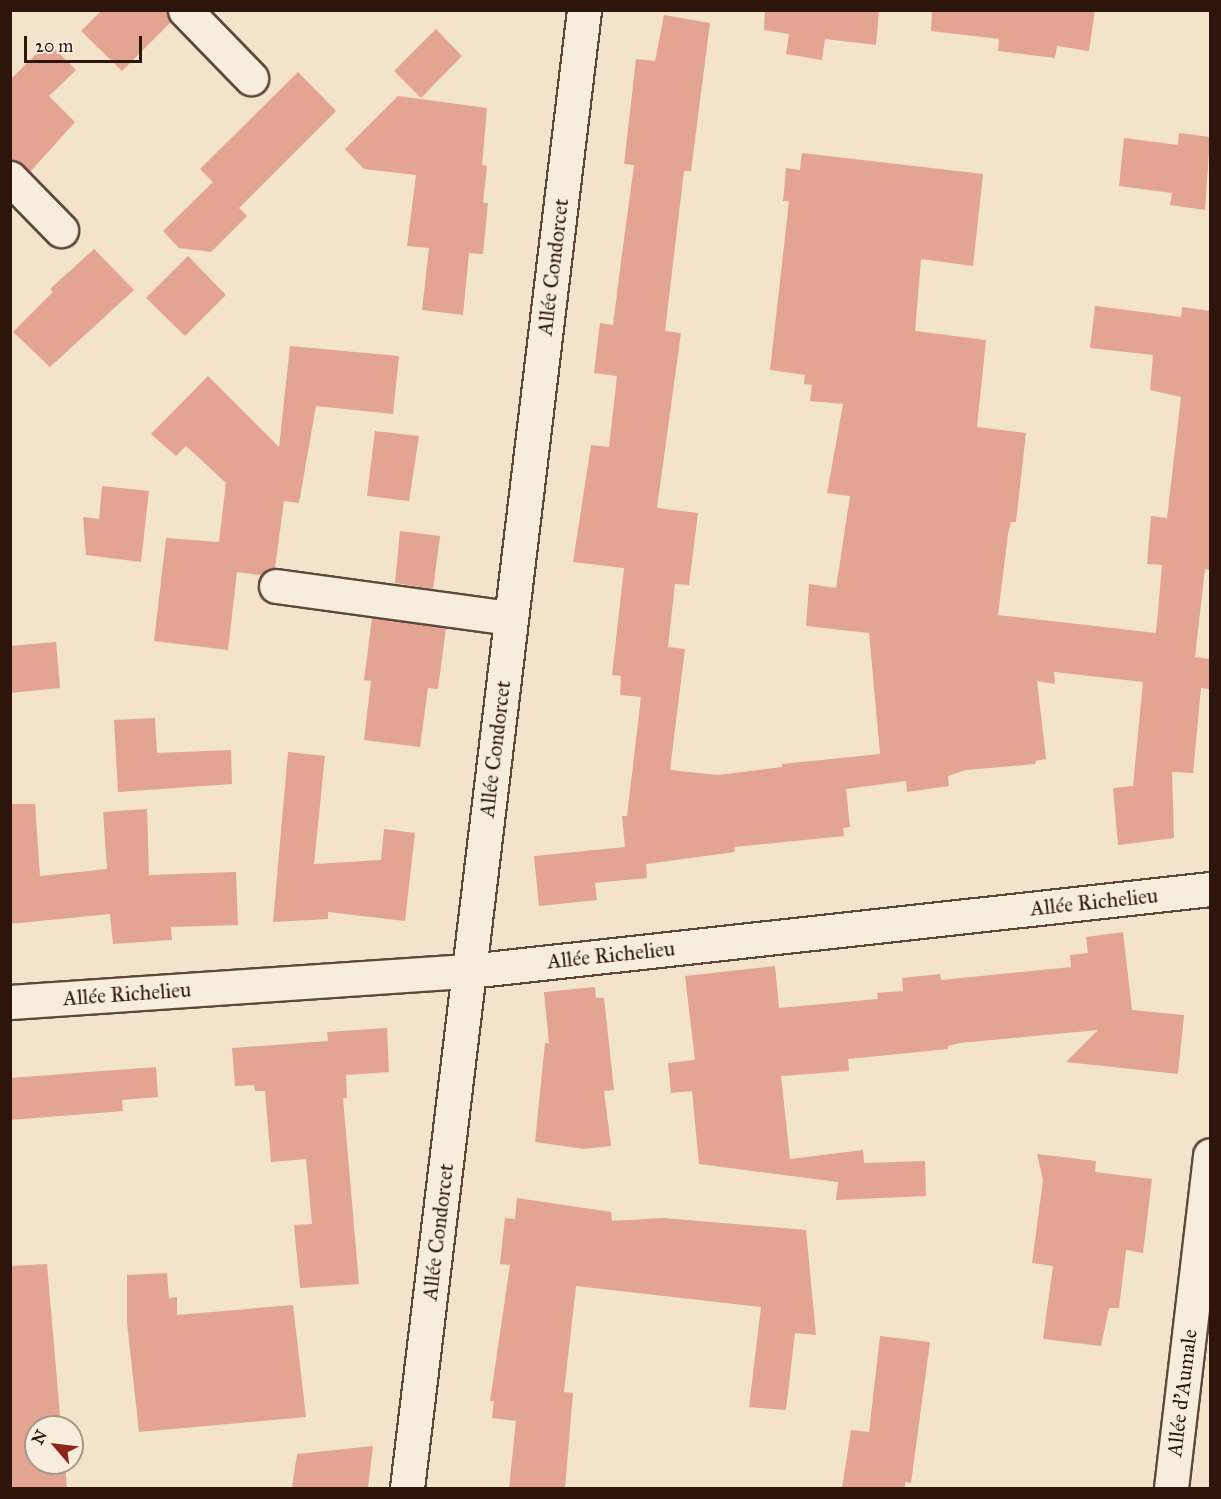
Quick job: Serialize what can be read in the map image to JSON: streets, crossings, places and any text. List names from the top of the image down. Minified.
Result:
{"streets":{"street":["Allée Condorcet","Allée Richelieu","Allée d'Aumale"]},"crossings":[["Allée Condorcet","Allée Richelieu"]],"scale_bar":"20 m","north":"top left"}
